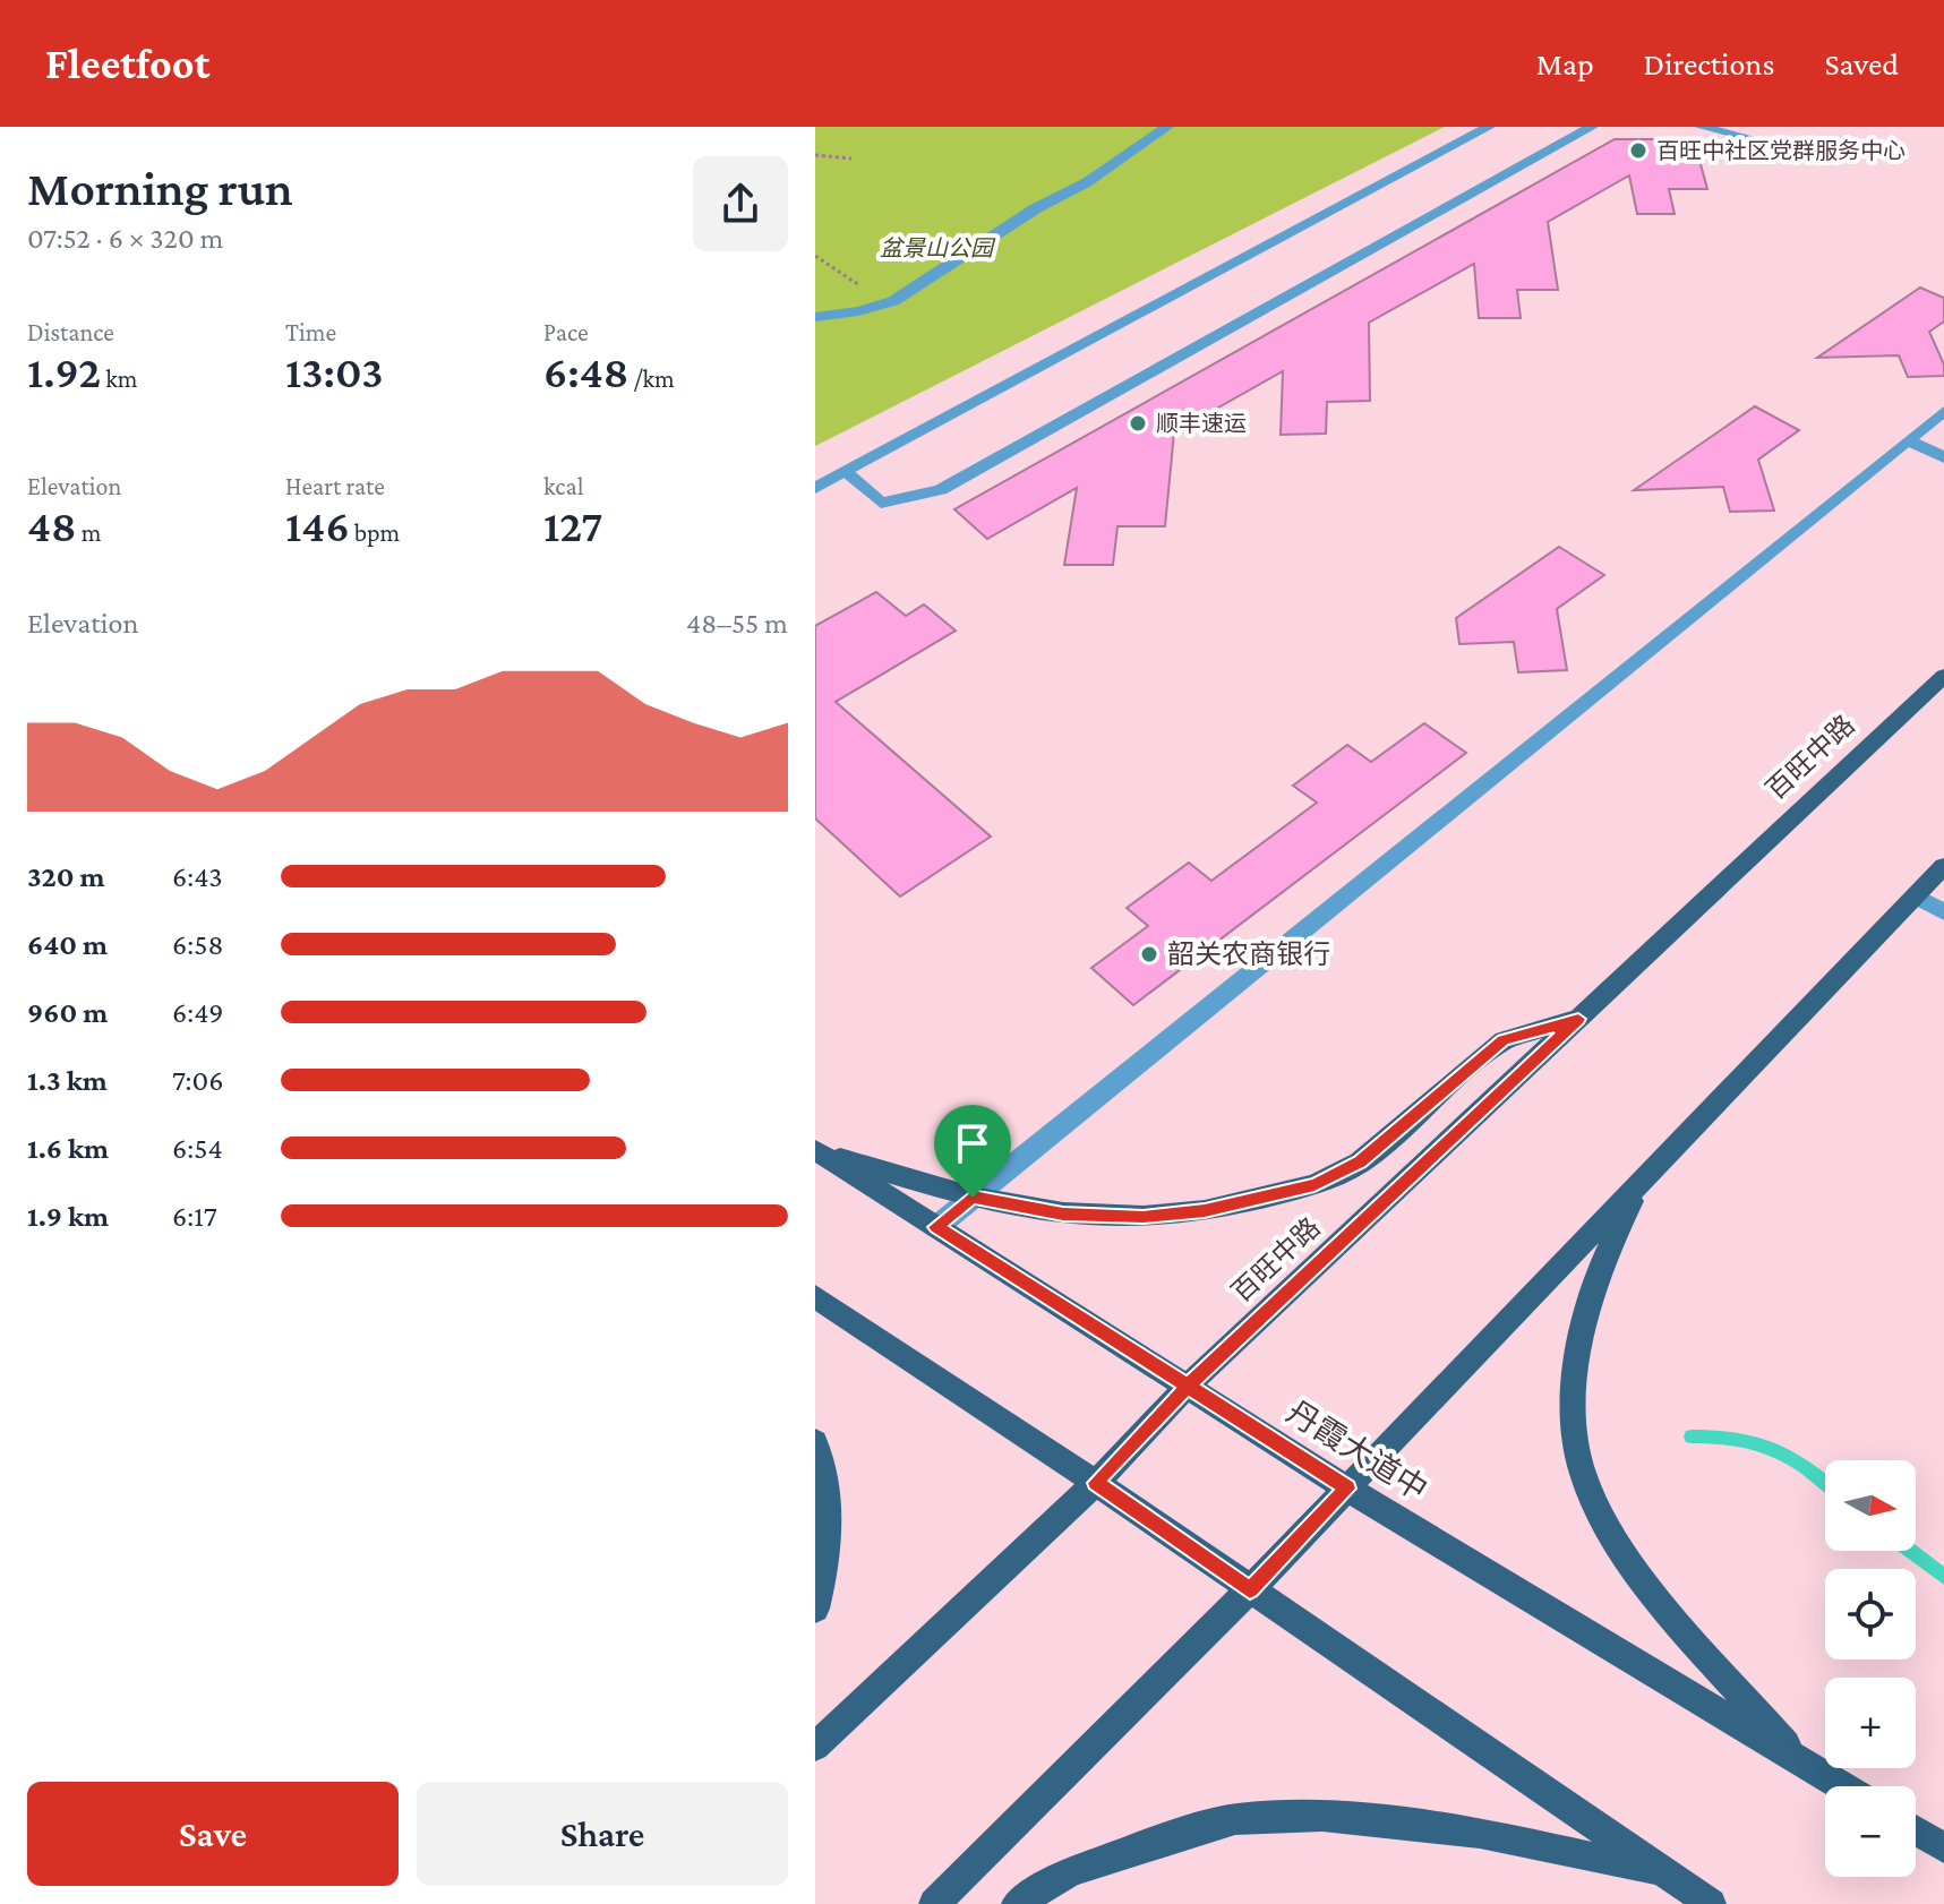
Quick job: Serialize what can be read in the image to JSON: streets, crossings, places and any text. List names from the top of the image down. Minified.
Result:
{"streets":{"main road":["百旺中路","丹霞大道中"]},"crossings":[["百旺中路","丹霞大道中"]],"parks":["盆景山公园"],"places":["百旺中社区党群服务中心","顺丰速运","韶关农商银行"],"north":"right","page":{"header":"Fleetfoot","nav":["Map","Directions","Saved"],"heading":["Morning run","07:52 · 6 × 320 m"],"stats":[["Distance","1.92 km"],["Time","13:03"],["Pace","6:48 /km"],["Elevation","48 m"],["Heart rate","146 bpm"],["kcal","127"]],"chart":["Elevation","48–55 m"],"list":[{"name":"320 m","note":"6:43"},{"name":"640 m","note":"6:58"},{"name":"960 m","note":"6:49"},{"name":"1.3 km","note":"7:06"},{"name":"1.6 km","note":"6:54"},{"name":"1.9 km","note":"6:17"}],"map_buttons":["+","−"],"buttons":["Save","Share"]}}
